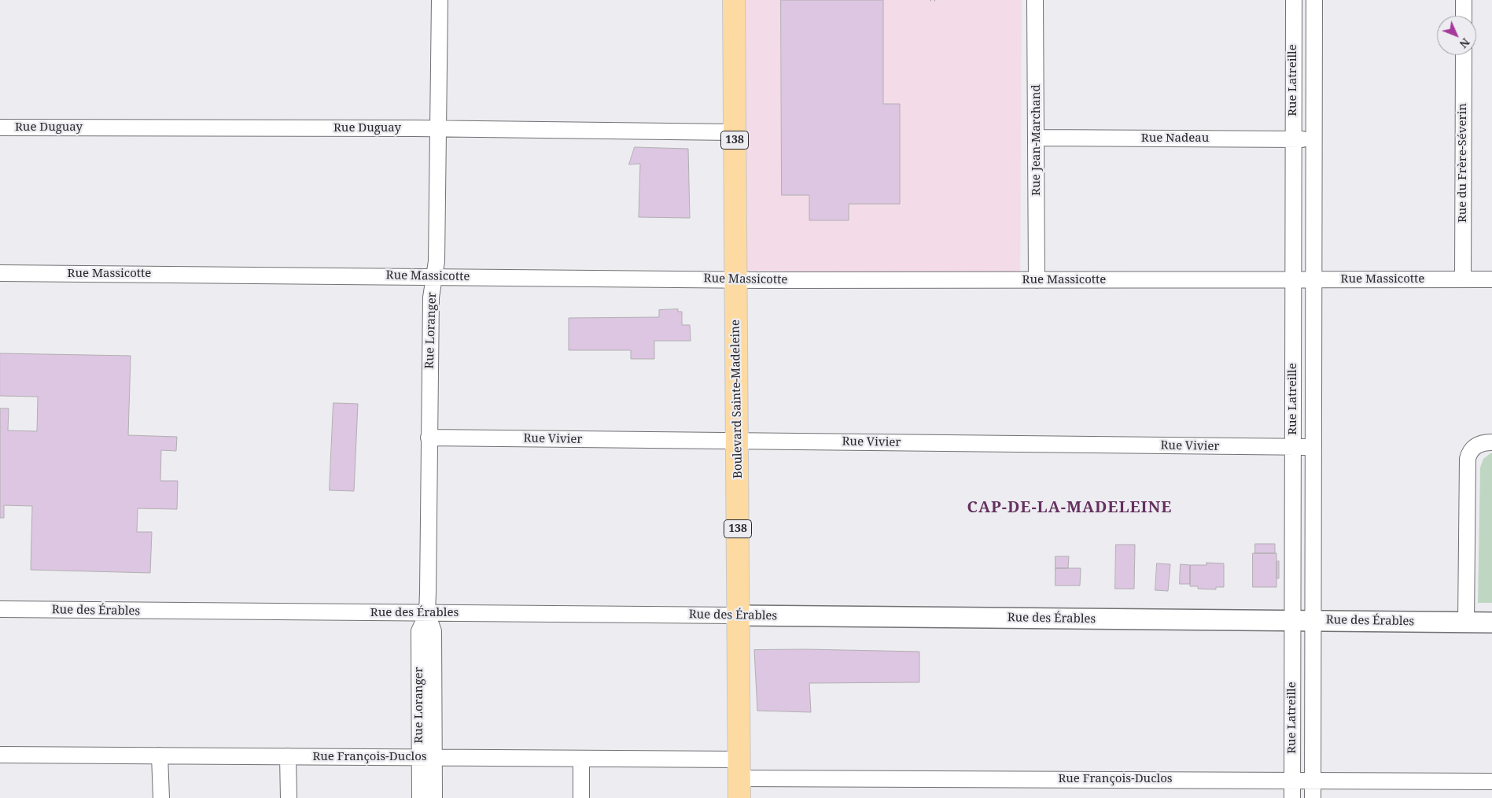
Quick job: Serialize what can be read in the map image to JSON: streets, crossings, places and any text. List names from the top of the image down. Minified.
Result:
{"streets":{"main road":["138","Boulevard Sainte-Madeleine"],"street":["Rue Latreille","Rue Duguay","Rue Nadeau","Rue Jean-Marchand","Rue du Frère-Séverin","Rue Massicotte","Rue Loranger","Rue Vivier","Rue des Érables","Rue François-Duclos"]},"crossings":[["Rue Latreille","Rue Nadeau"],["Rue Latreille","Rue Massicotte"],["Rue Latreille","Rue Vivier"],["Rue Latreille","Rue des Érables"],["Rue Latreille","Rue François-Duclos"],["Rue Duguay","Rue Loranger"],["Rue Duguay","Boulevard Sainte-Madeleine"],["Rue Nadeau","Rue Jean-Marchand"],["Rue Jean-Marchand","Rue Massicotte"],["Rue du Frère-Séverin","Rue Massicotte"],["Rue Massicotte","Rue Loranger"],["Rue Massicotte","Boulevard Sainte-Madeleine"],["Rue Loranger","Rue Vivier"],["Rue Loranger","Rue des Érables"],["Rue Loranger","Rue François-Duclos"],["Boulevard Sainte-Madeleine","Rue Vivier"],["Boulevard Sainte-Madeleine","Rue des Érables"],["Boulevard Sainte-Madeleine","Rue François-Duclos"]],"districts":["CAP-DE-LA-MADELEINE"],"north":"bottom right"}
